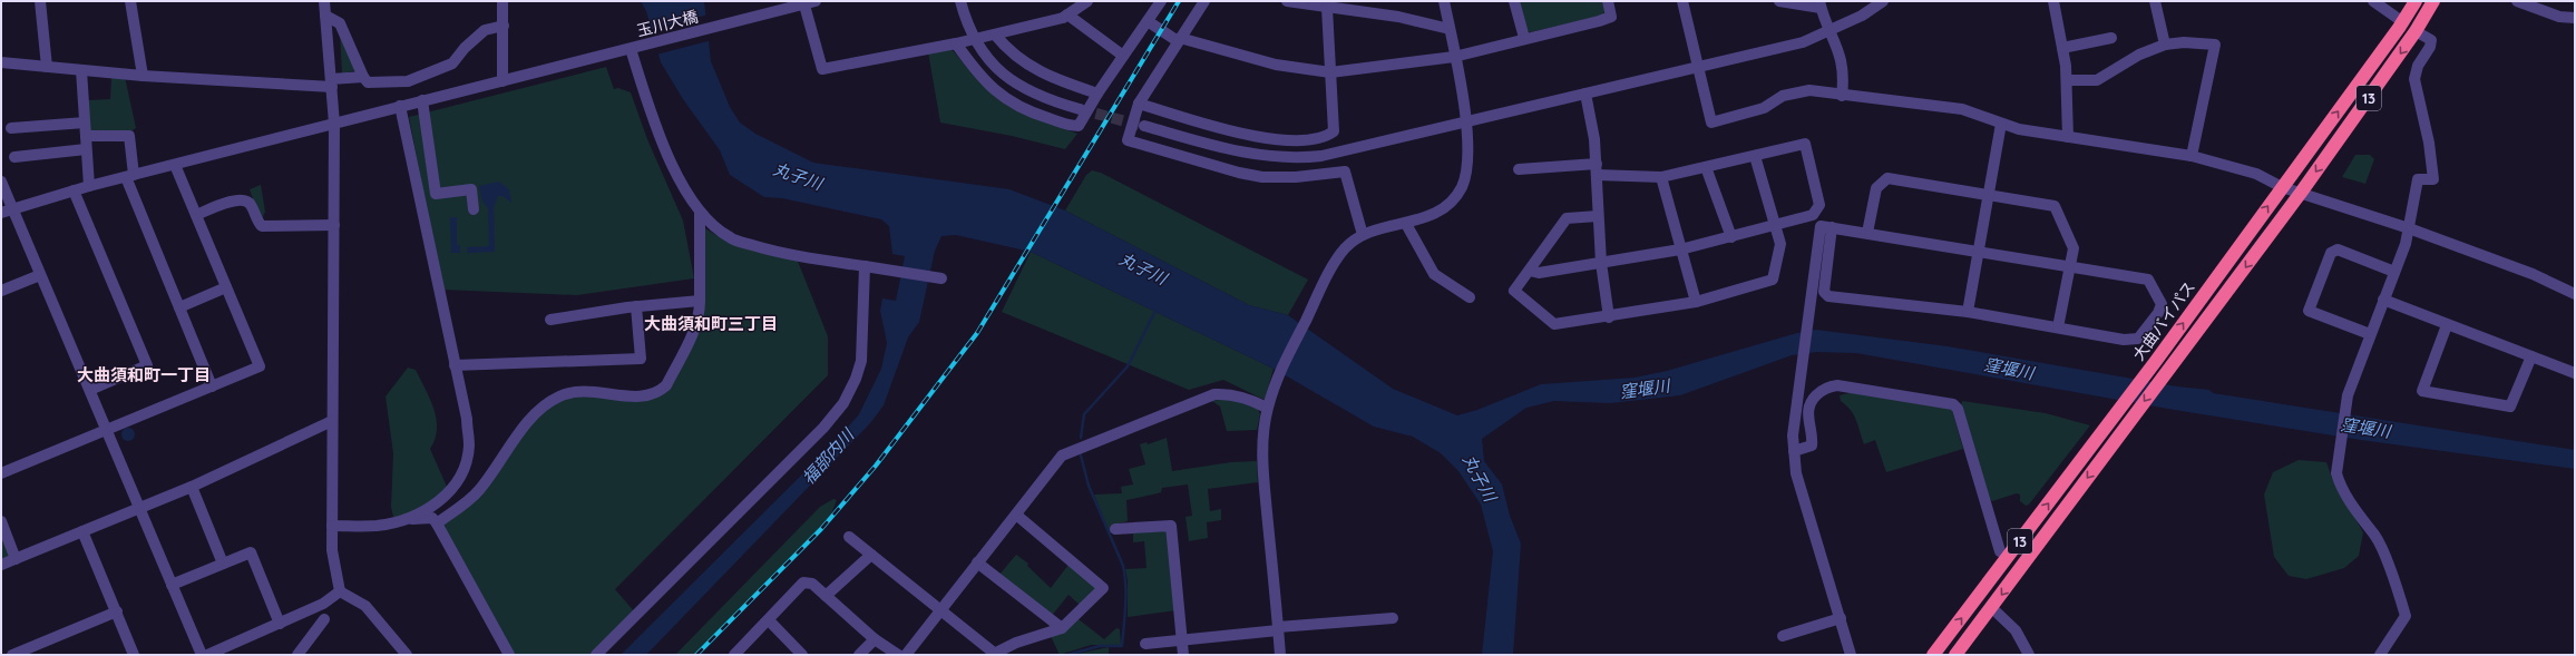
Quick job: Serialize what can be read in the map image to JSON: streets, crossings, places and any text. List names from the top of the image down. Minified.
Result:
{"streets":{"highway":["13","大曲バイパス"],"street":["玉川大橋"]},"districts":["大曲須和町三丁目","大曲須和町一丁目"],"water":["丸子川","窪堰川","福部内川"]}
